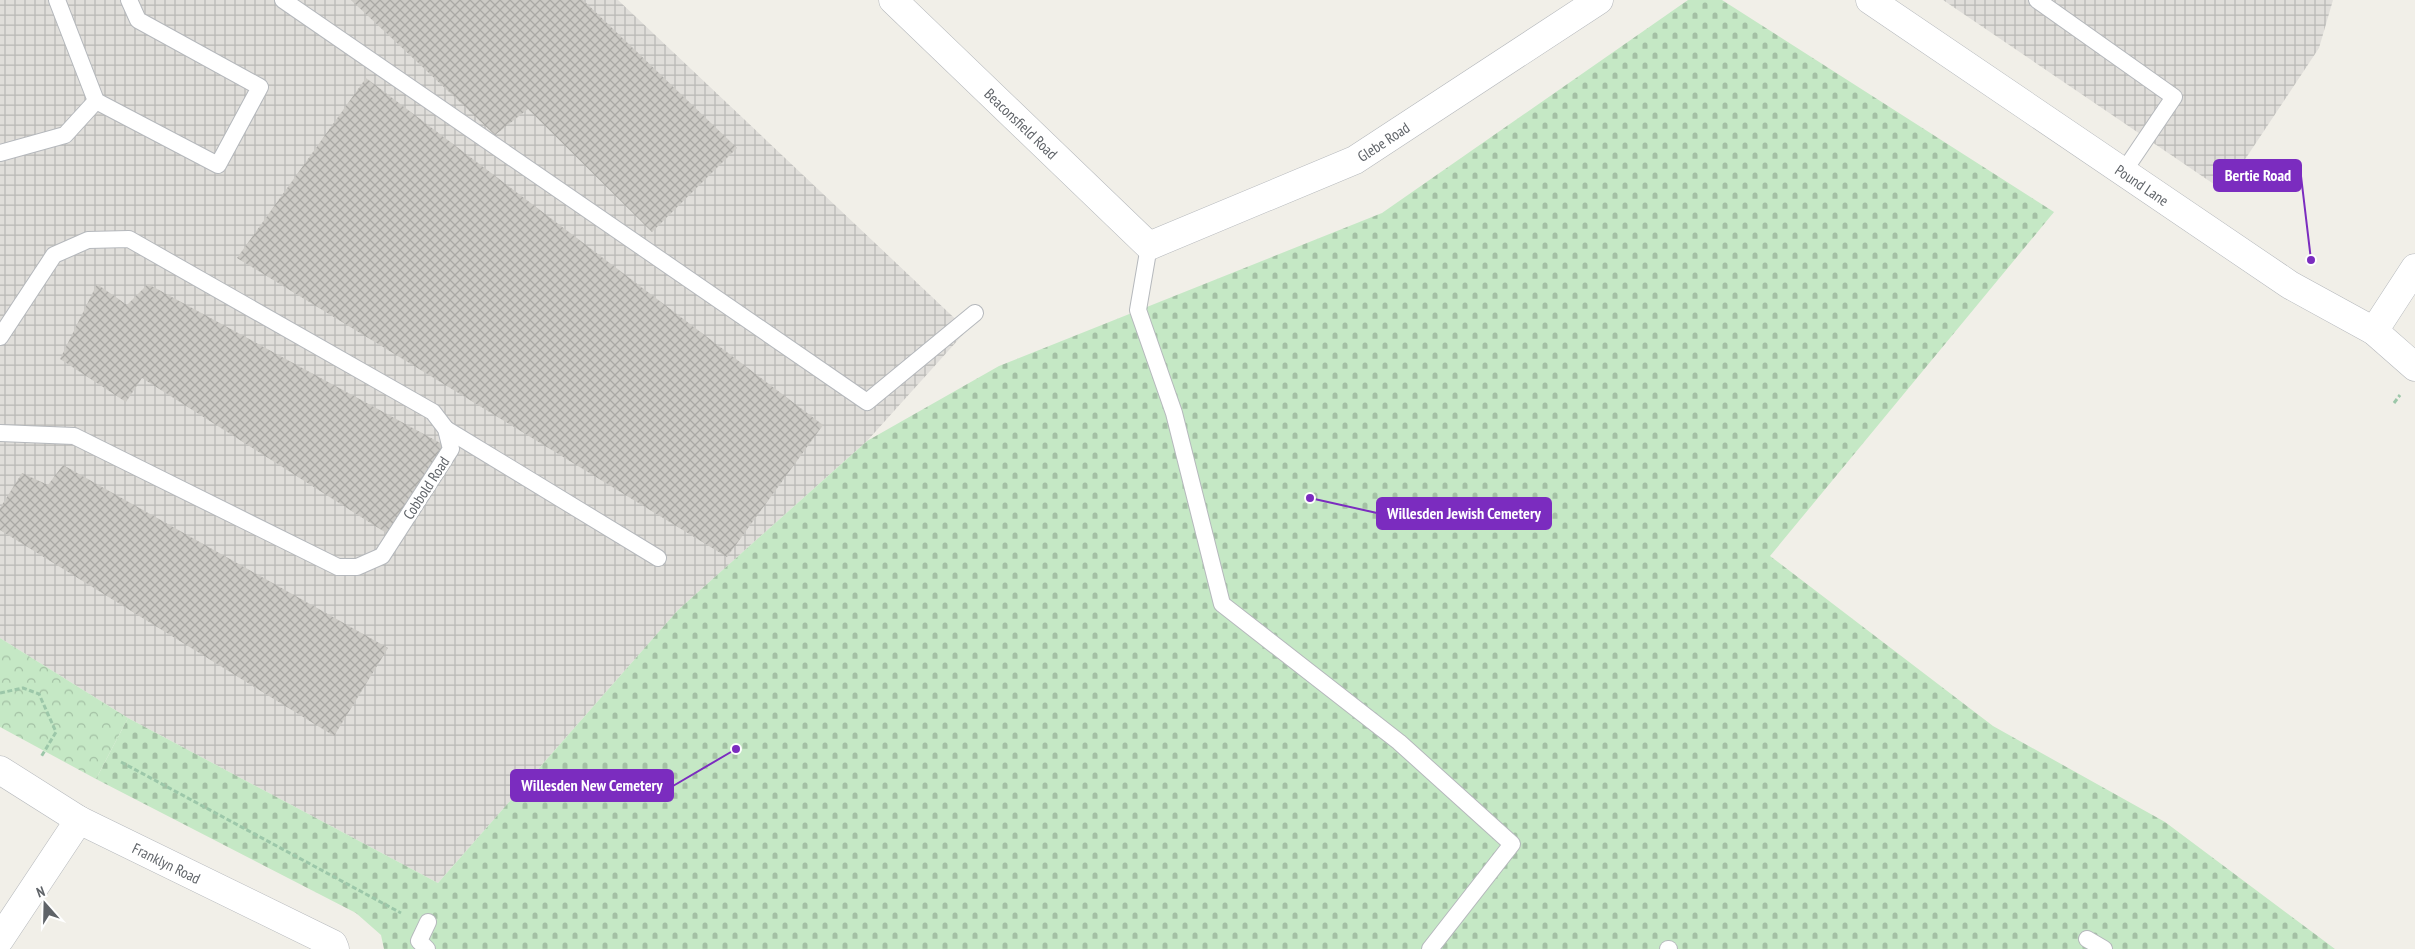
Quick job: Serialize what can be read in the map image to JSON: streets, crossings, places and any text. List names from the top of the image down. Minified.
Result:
{"streets":{"street":["Beaconsfield Road","Glebe Road","Pound Lane","Franklyn Road"],"lane":["Cobbold Road"]},"crossings":[["Beaconsfield Road","Glebe Road"]],"places":["Bertie Road","Willesden Jewish Cemetery","Willesden New Cemetery"],"north":"top"}
